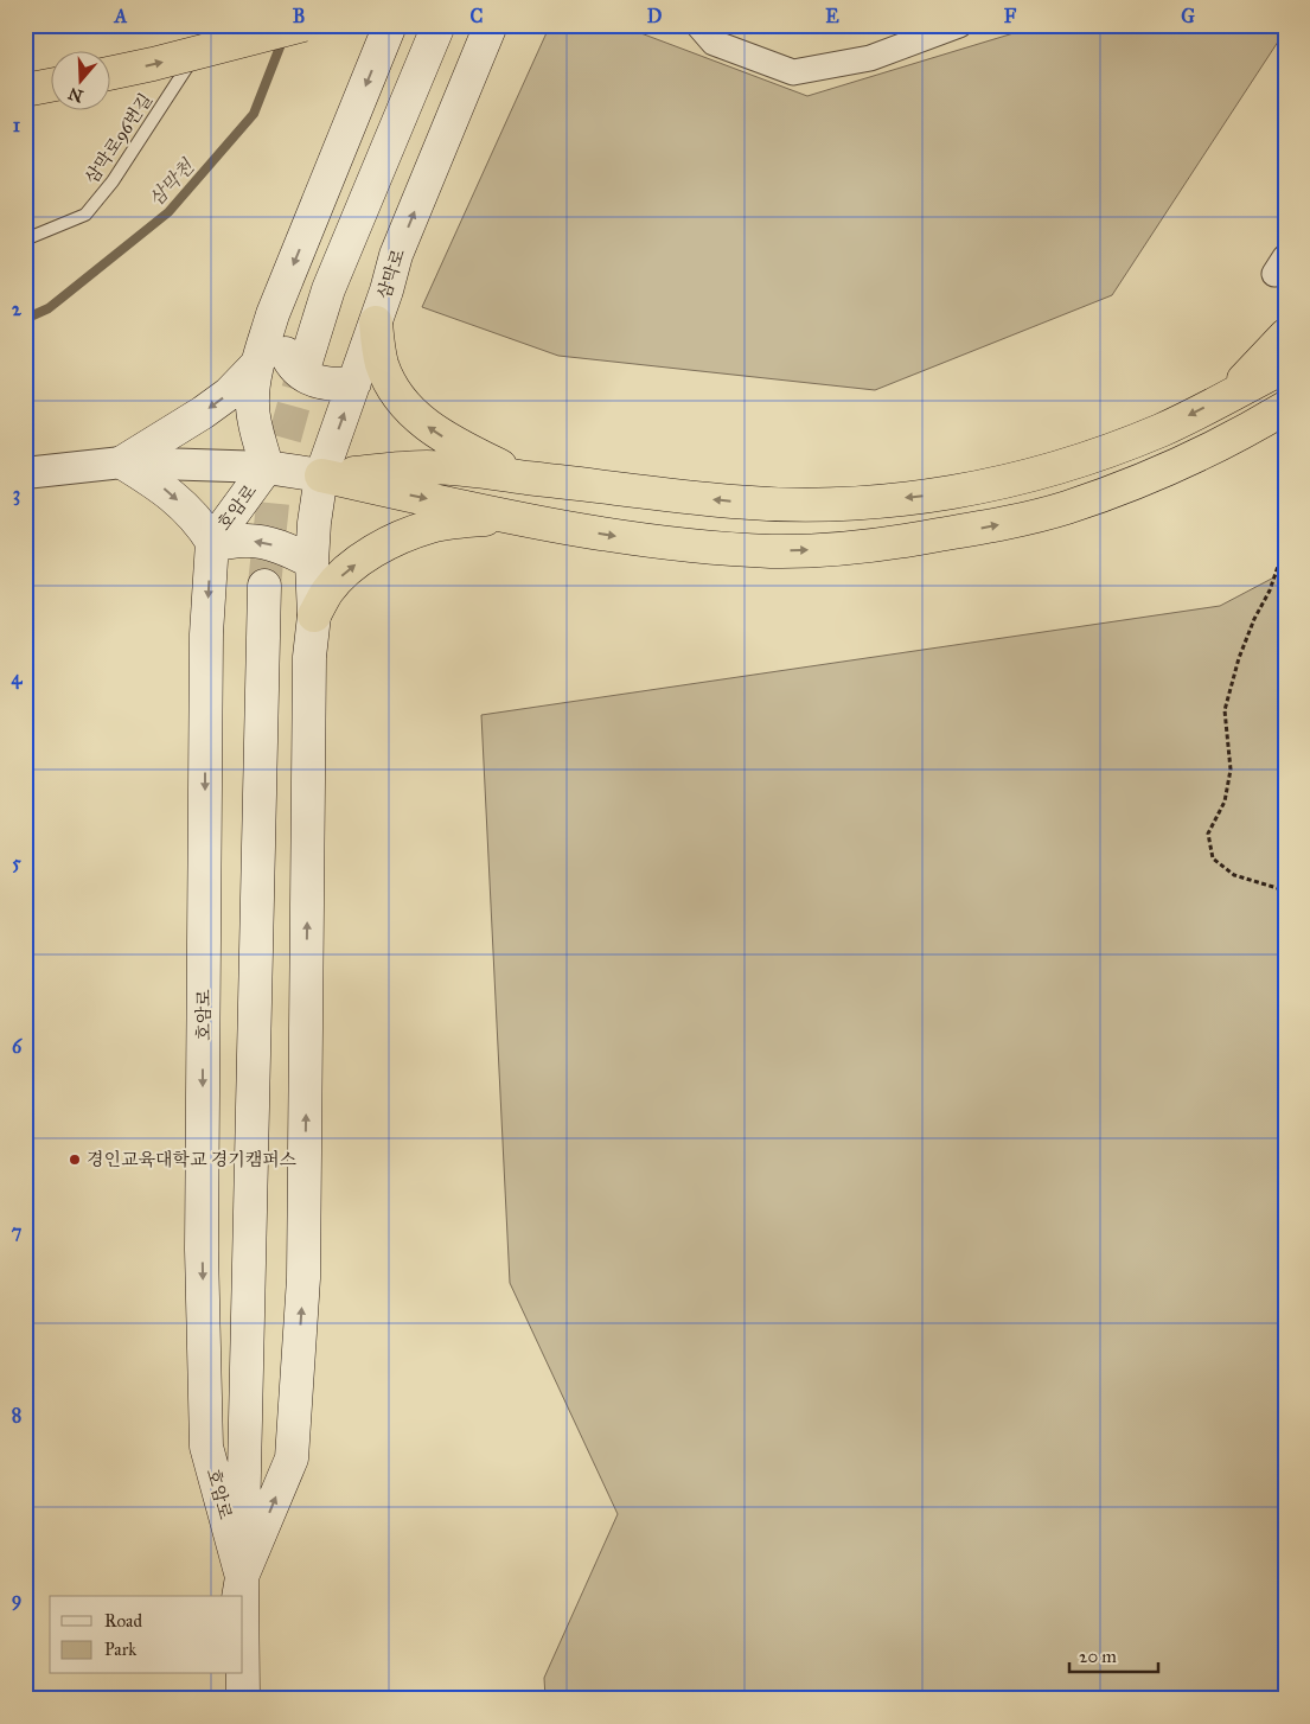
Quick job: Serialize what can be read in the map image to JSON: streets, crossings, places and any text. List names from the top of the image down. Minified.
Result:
{"streets":{"main road":["삼막로","호암로"],"lane":["삼막로96번길"]},"crossings":[["삼막로","호암로"]],"water":["삼막천"],"places":["경인교육대학교 경기캠퍼스"],"legend":["Road","Park"],"scale_bar":"20 m","north":"bottom","grid":{"columns":["A","B","C","D","E","F","G"],"rows":["1","2","3","4","5","6","7","8","9"]}}
